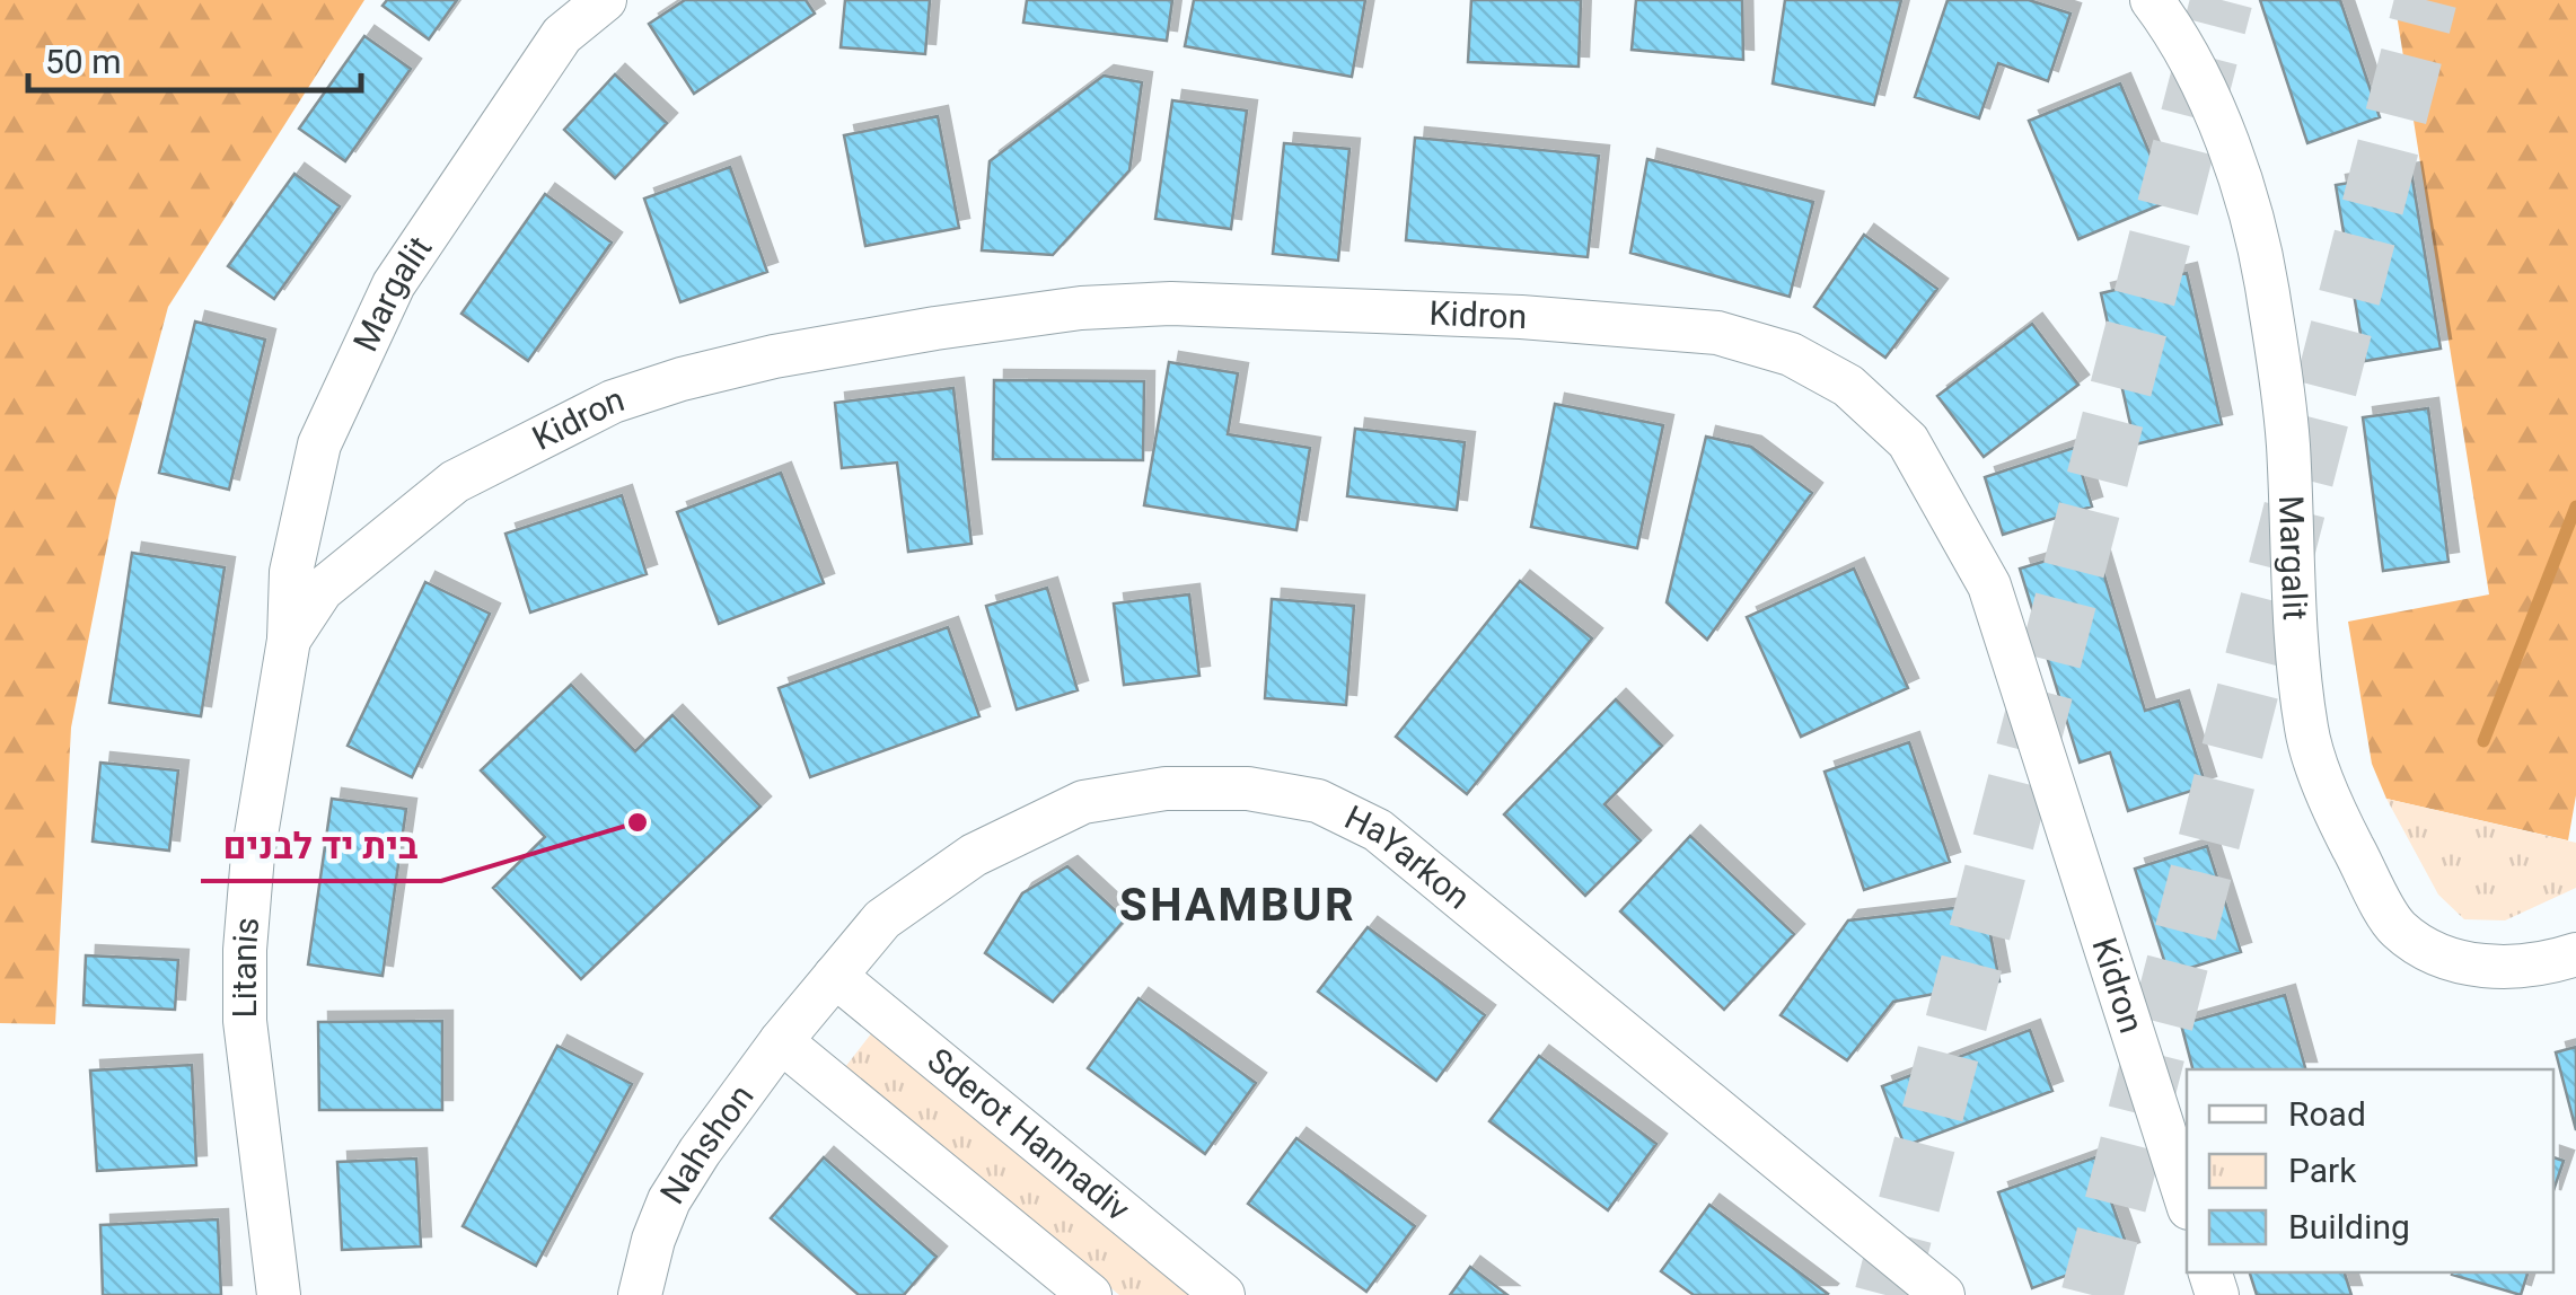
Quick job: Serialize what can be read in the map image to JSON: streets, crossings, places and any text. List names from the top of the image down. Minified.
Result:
{"streets":{"street":["Margalit","Kidron","HaYarkon","Litanis","Sderot Hannadiv","Nahshon"]},"crossings":[["Margalit","Kidron"],["Margalit","Litanis"],["Kidron","Litanis"],["HaYarkon","Sderot Hannadiv"],["HaYarkon","Nahshon"]],"districts":["SHAMBUR"],"places":["בית יד לבנים"],"legend":["Road","Park","Building"],"scale_bar":"50 m"}
